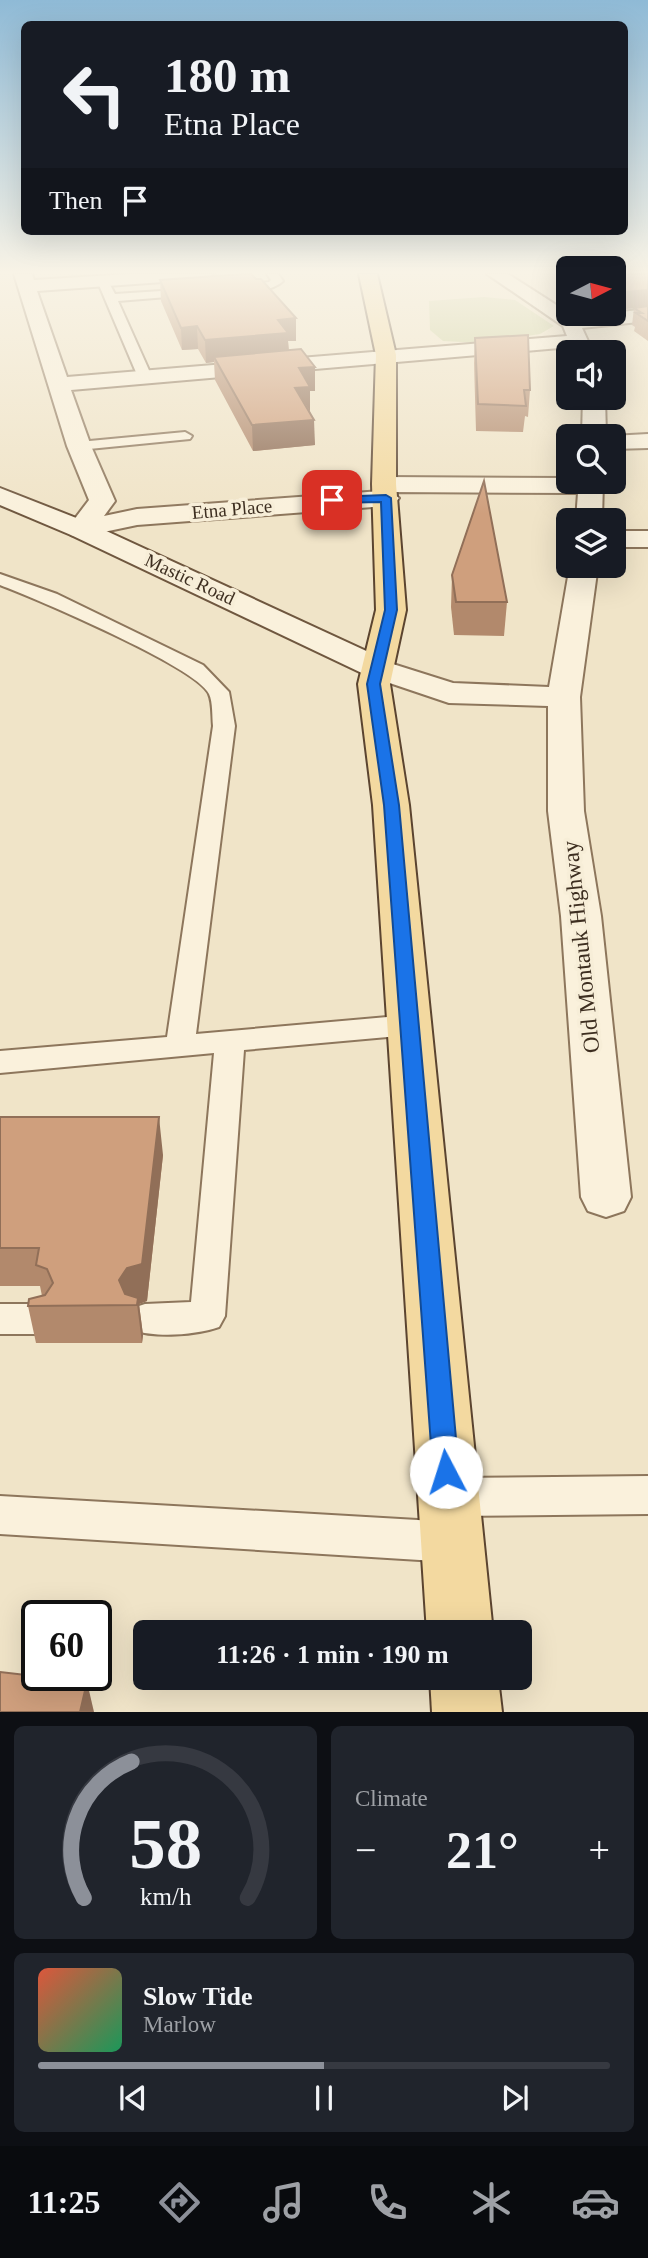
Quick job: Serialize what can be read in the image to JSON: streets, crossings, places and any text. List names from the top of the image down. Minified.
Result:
{"streets":{"street":["Etna Place","Mastic Road","Old Montauk Highway"]},"crossings":[["Etna Place","Mastic Road"]],"north":"right","page":{"turn":["180 m","Etna Place"],"then":"Then","limit":"60","trip":"11:26 · 1 min · 190 m","tile":"Climate","heat":["−","21°","+"],"song":["Slow Tide","Marlow"],"tabs":"11:25","gauge":["58","km/h"]}}
